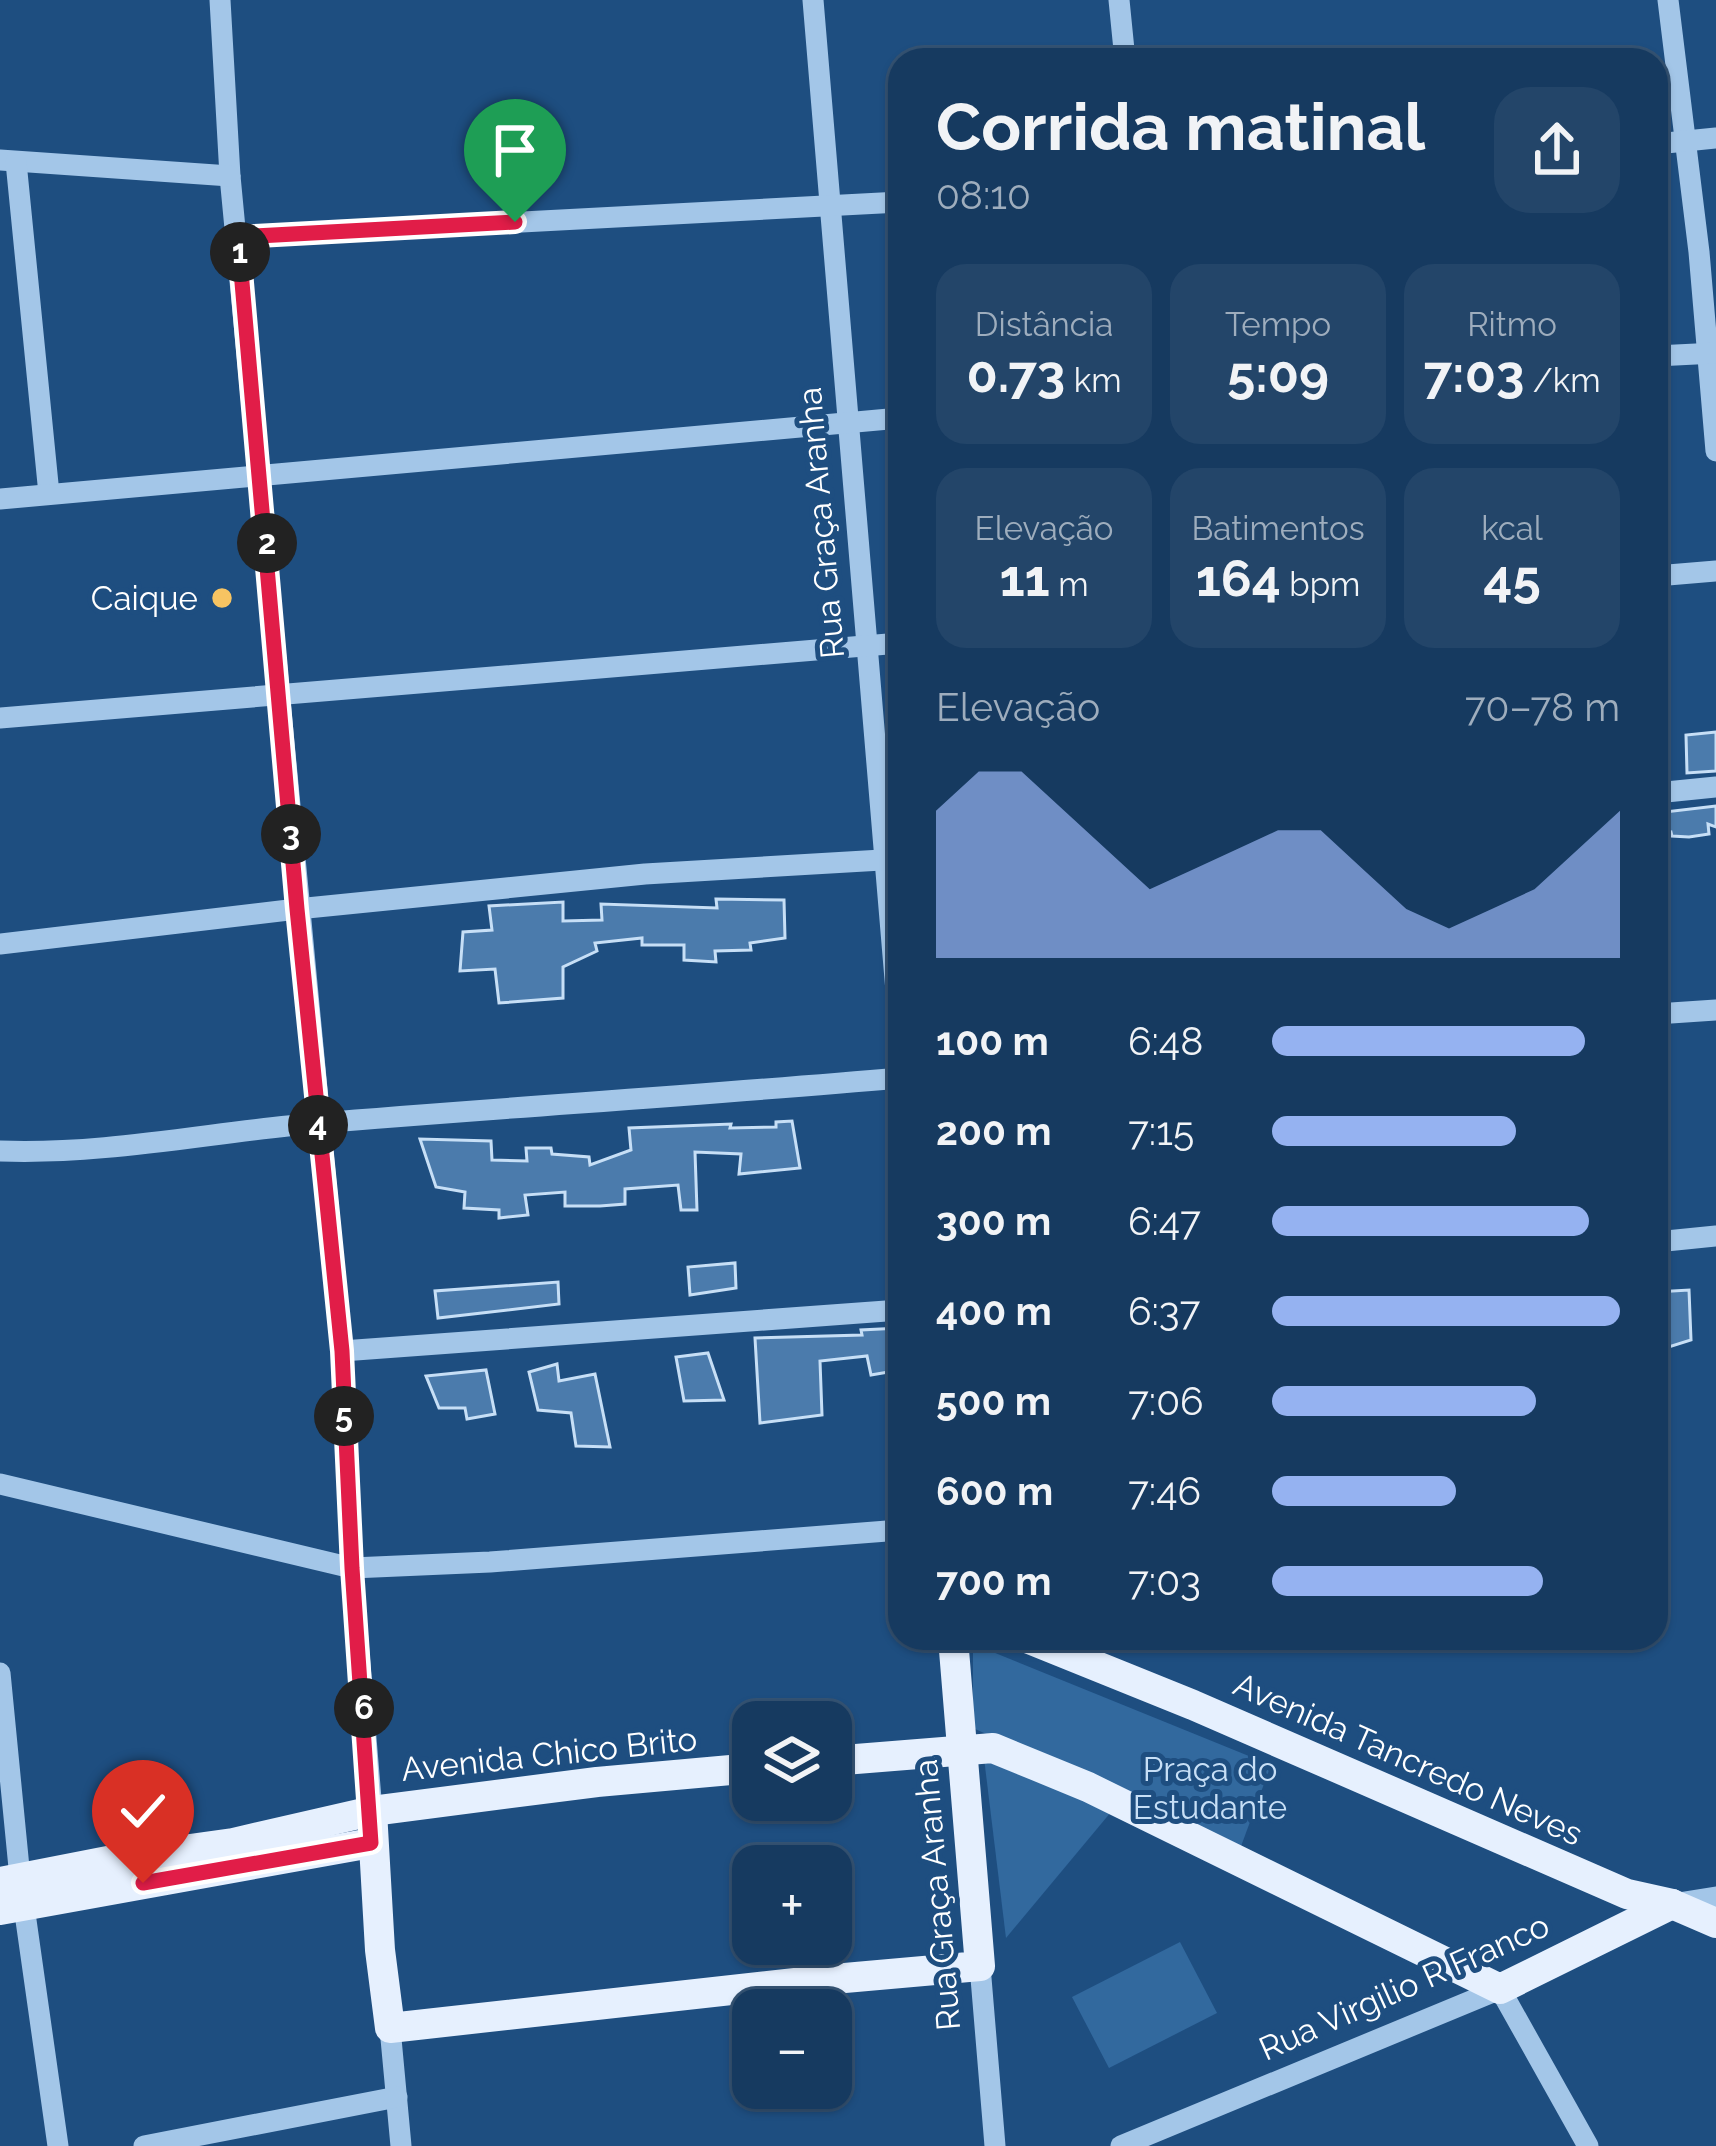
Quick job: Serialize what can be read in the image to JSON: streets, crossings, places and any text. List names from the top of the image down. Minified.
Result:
{"streets":{"main road":["Rua Graça Aranha","Avenida Chico Brito","Avenida Tancredo Neves","Rua Virgilio R Franco"]},"crossings":[["Avenida Tancredo Neves","Rua Virgilio R Franco"]],"parks":["Praça do Estudante"],"places":["Caique"],"page":{"heading":["Corrida matinal","08:10"],"pins":["1","2","3","4","5","6"],"stats":[["Distância","0.73 km"],["Tempo","5:09"],["Ritmo","7:03 /km"],["Elevação","11 m"],["Batimentos","164 bpm"],["kcal","45"]],"chart":["Elevação","70–78 m"],"list":[{"name":"100 m","note":"6:48"},{"name":"200 m","note":"7:15"},{"name":"300 m","note":"6:47"},{"name":"400 m","note":"6:37"},{"name":"500 m","note":"7:06"},{"name":"600 m","note":"7:46"},{"name":"700 m","note":"7:03"}],"map_buttons":["+","−"]}}
